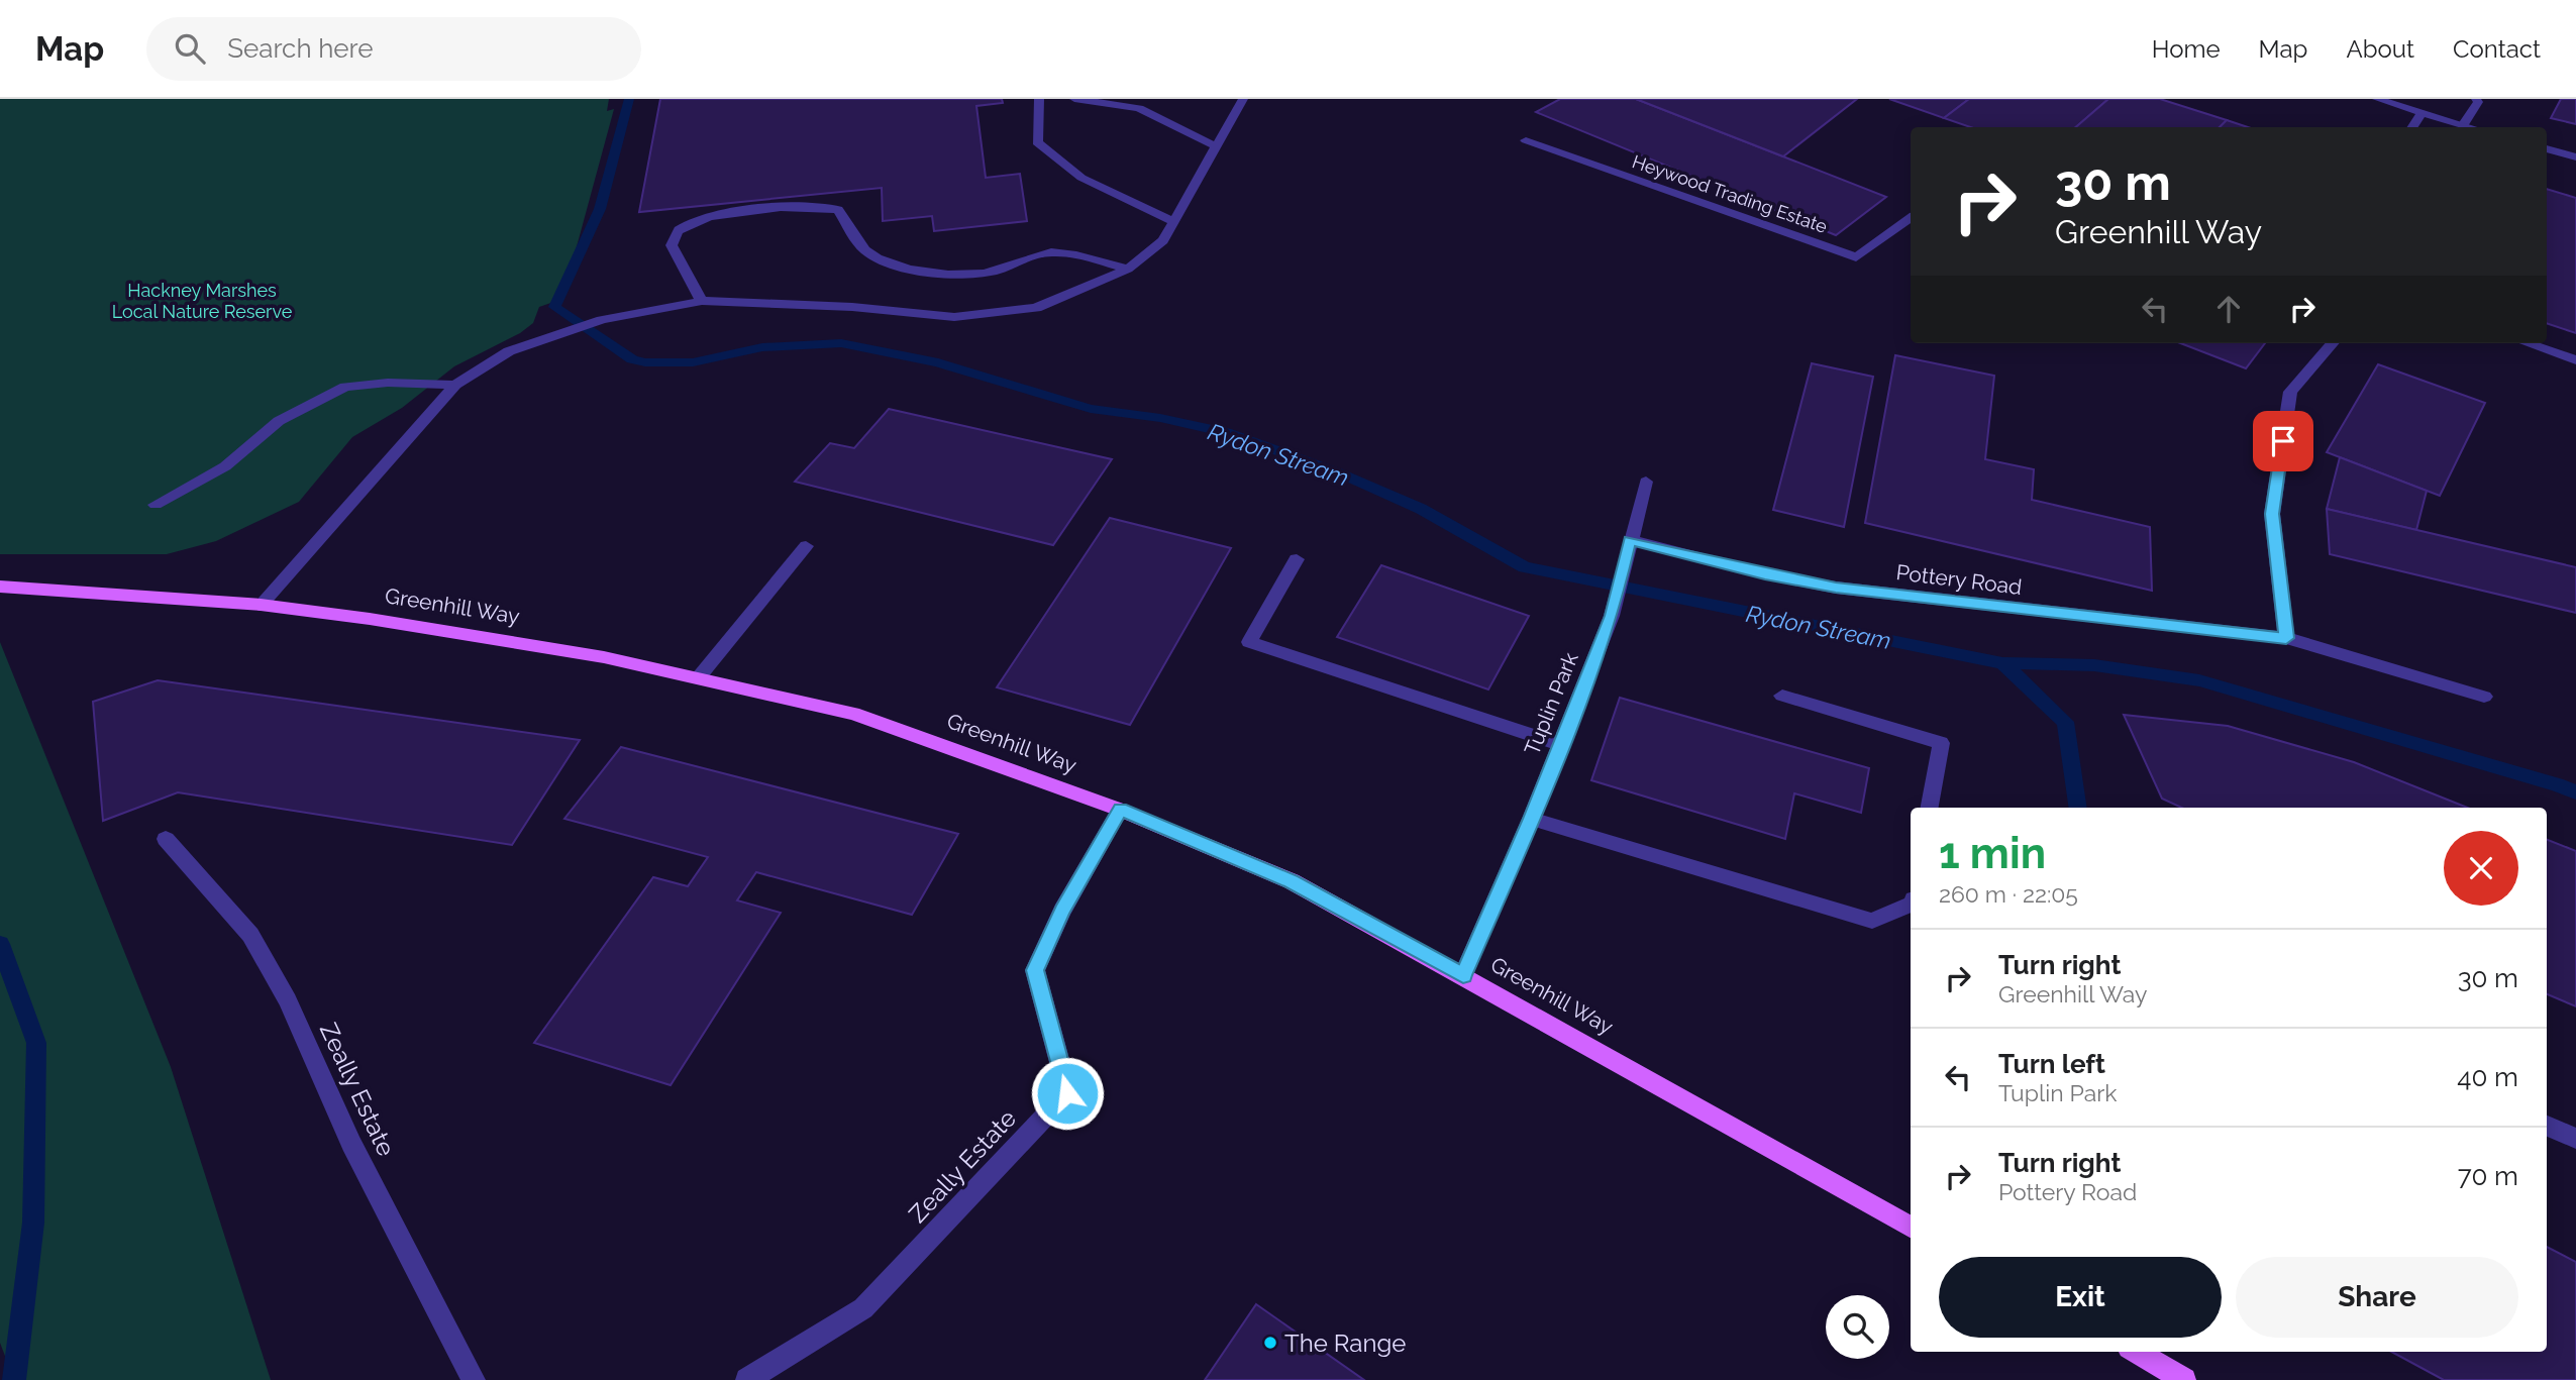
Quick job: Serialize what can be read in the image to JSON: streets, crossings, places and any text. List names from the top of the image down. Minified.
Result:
{"streets":{"main road":["Greenhill Way"],"street":["Heywood Trading Estate","Pottery Road","Tuplin Park","Zeally Estate"]},"crossings":[["Pottery Road","Tuplin Park"],["Greenhill Way","Tuplin Park"],["Greenhill Way","Zeally Estate"]],"water":["Rydon Stream"],"parks":["Hackney Marshes Local Nature Reserve"],"places":["The Range"],"page":{"header":"Map","search":"Search here","nav":["Home","Map","About","Contact"],"turn":["30 m","Greenhill Way"],"heading":["1 min","260 m · 22:05"],"list":[{"name":"Turn right","note":"Greenhill Way","value":"30 m"},{"name":"Turn left","note":"Tuplin Park","value":"40 m"},{"name":"Turn right","note":"Pottery Road","value":"70 m"}],"buttons":["Exit","Share"]}}
